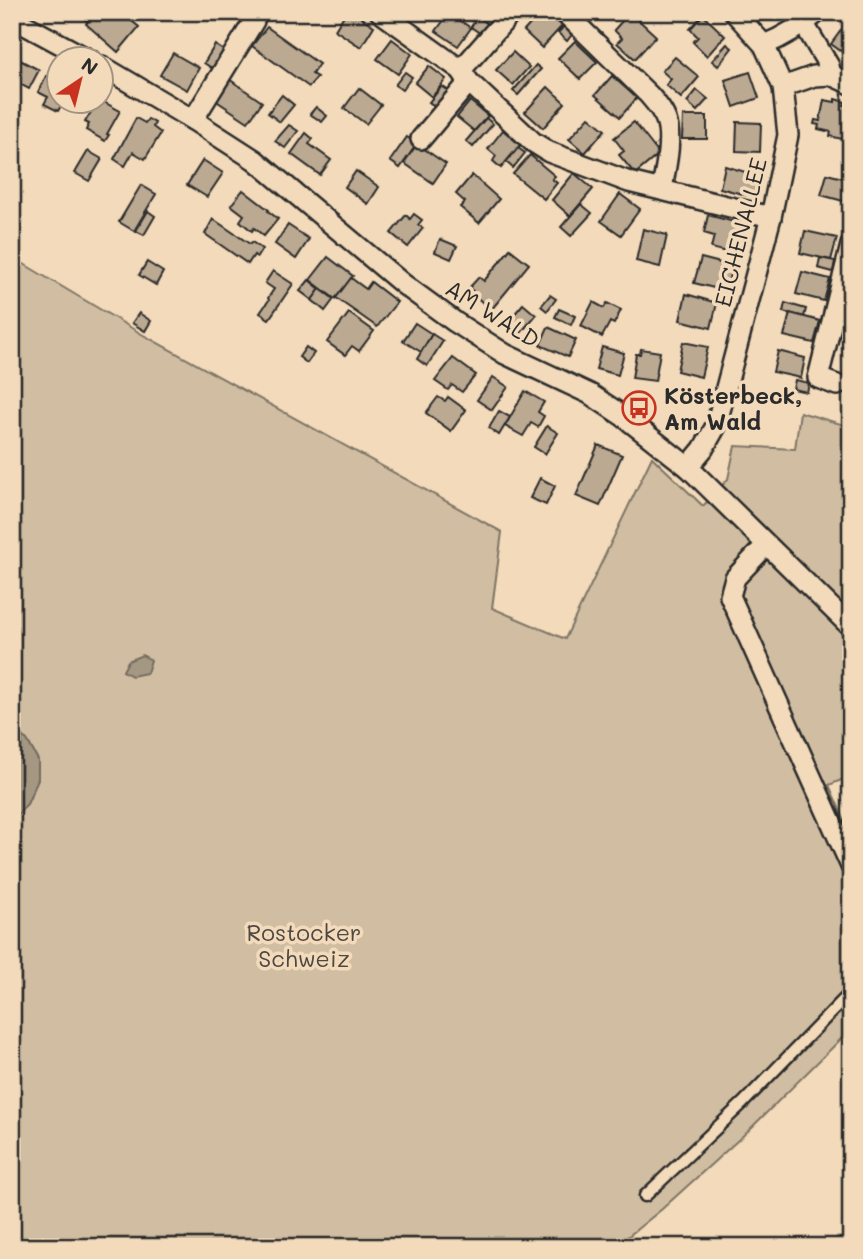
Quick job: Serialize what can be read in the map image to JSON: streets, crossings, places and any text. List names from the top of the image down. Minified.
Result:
{"streets":{"street":["EICHENALLEE","AM WALD"]},"crossings":[["EICHENALLEE","AM WALD"]],"parks":["Rostocker Schweiz"],"places":{"bus stop":["Kösterbeck, Am Wald"]},"north":"top right"}
